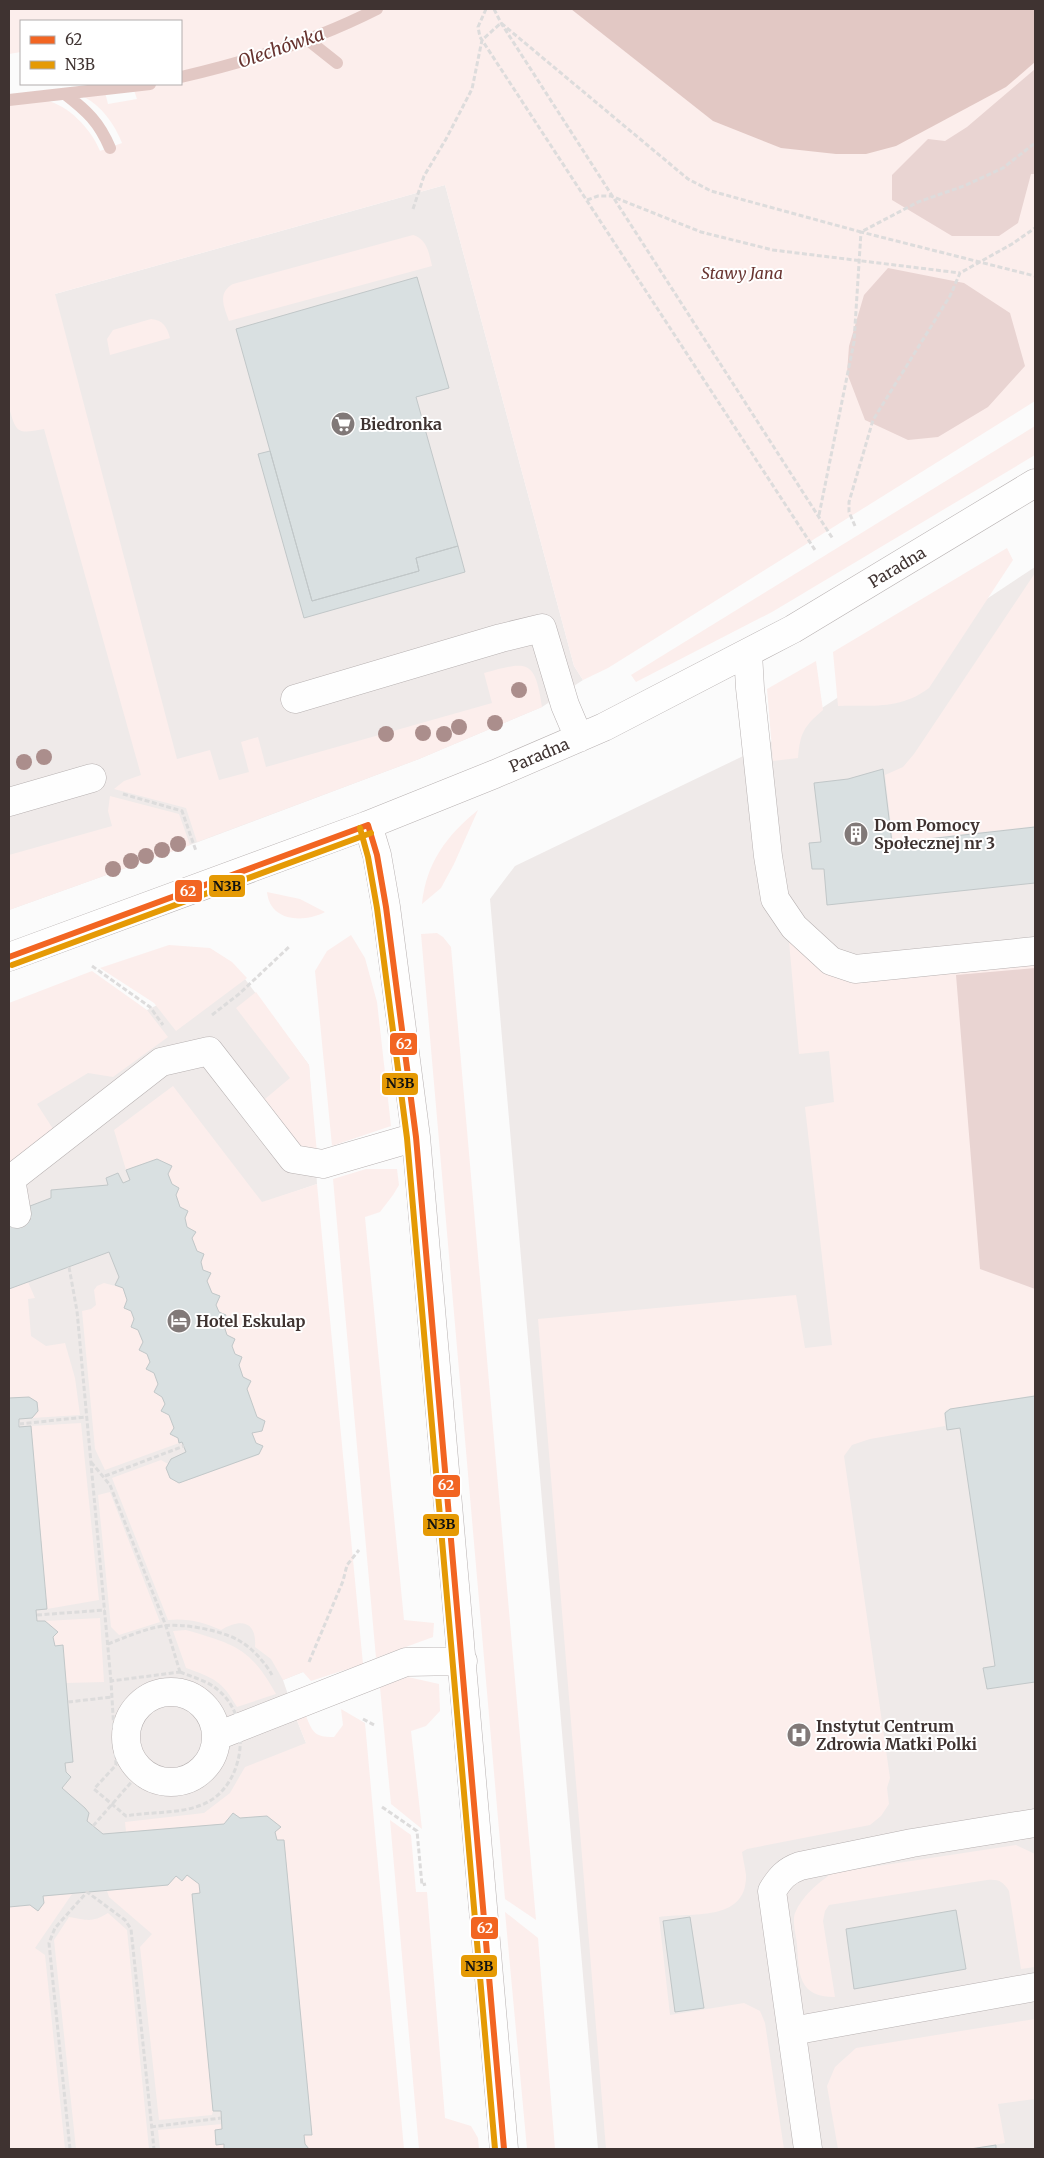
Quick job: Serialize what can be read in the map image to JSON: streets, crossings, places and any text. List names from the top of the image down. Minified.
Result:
{"streets":{"street":["Paradna"]},"water":["Olechówka"],"parks":["Stawy Jana"],"places":{"supermarket":["Biedronka"],"building":["Dom Pomocy Społecznej nr 3"],"hotel":["Hotel Eskulap"],"hospital":["Instytut Centrum Zdrowia Matki Polki"]},"lines":["transit line 62","transit line N3B"],"legend":["62","N3B"]}
